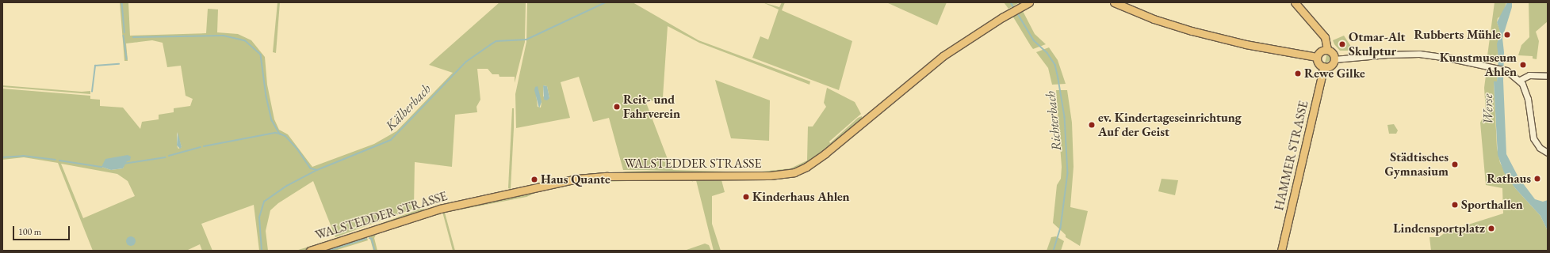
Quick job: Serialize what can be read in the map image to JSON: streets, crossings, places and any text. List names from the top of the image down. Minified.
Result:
{"streets":{"main road":["HAMMER STRASSE","WALSTEDDER STRASSE"]},"water":["Kälberbach","Werse","Richterbach"],"places":["Rubberts Mühle","Otmar-Alt Skulptur","Kunstmuseum Ahlen","Rewe Gilke","Reit- und Fahrverein","ev. Kindertageseinrichtung Auf der Geist","Städtisches Gymnasium","Rathaus","Haus Quante","Kinderhaus Ahlen","Sporthallen","Lindensportplatz"],"scale_bar":"100 m"}
